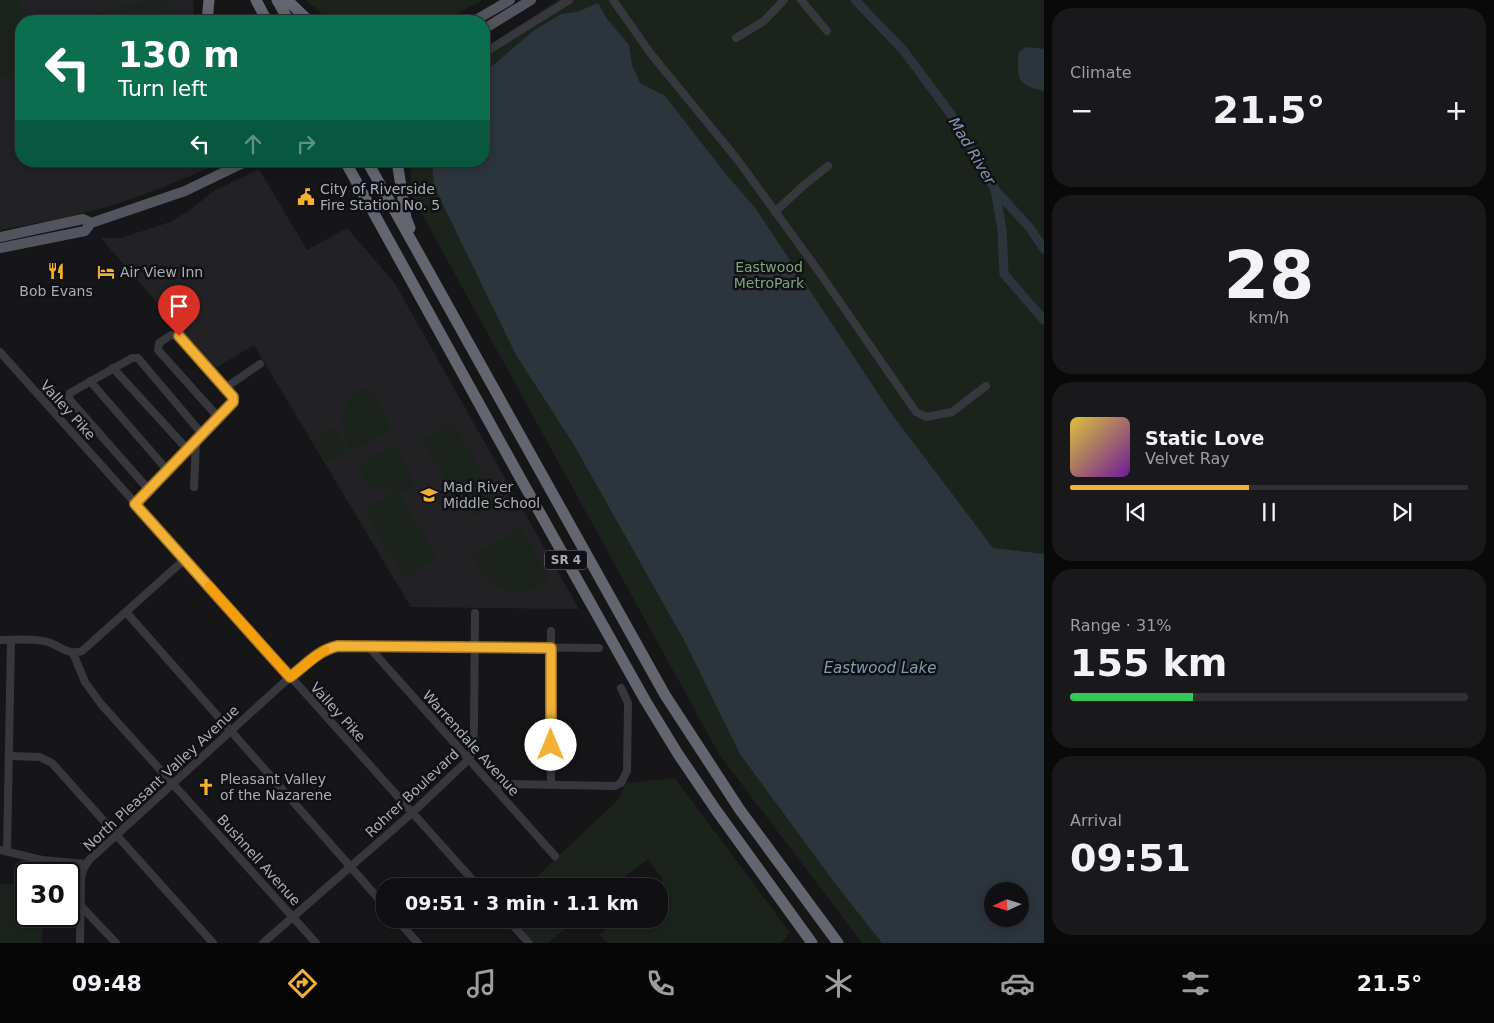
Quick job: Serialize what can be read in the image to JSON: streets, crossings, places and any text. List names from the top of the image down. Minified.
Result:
{"streets":{"highway":["SR 4"],"street":["Valley Pike","Warrendale Avenue","North Pleasant Valley Avenue","Rohrer Boulevard","Bushnell Avenue"]},"crossings":[["Valley Pike","North Pleasant Valley Avenue"],["Valley Pike","Rohrer Boulevard"],["Warrendale Avenue","North Pleasant Valley Avenue"],["Warrendale Avenue","Rohrer Boulevard"],["North Pleasant Valley Avenue","Rohrer Boulevard"],["North Pleasant Valley Avenue","Bushnell Avenue"],["Rohrer Boulevard","Bushnell Avenue"]],"water":["Mad River","Eastwood Lake"],"parks":["Eastwood MetroPark"],"places":{"public building":["City of Riverside Fire Station No. 5"],"restaurant":["Bob Evans"],"hotel":["Air View Inn"],"school or university":["Mad River Middle School"],"church":["Pleasant Valley of the Nazarene"]},"north":"left","page":{"tile":["Climate",["28","km/h"],["Range · 31%","155 km"],["Arrival","09:51"]],"turn":["130 m","Turn left"],"heat":["−","21.5°","+"],"song":["Static Love","Velvet Ray"],"limit":"30","trip":"09:51 · 3 min · 1.1 km","tabs":["09:48","21.5°"]}}
